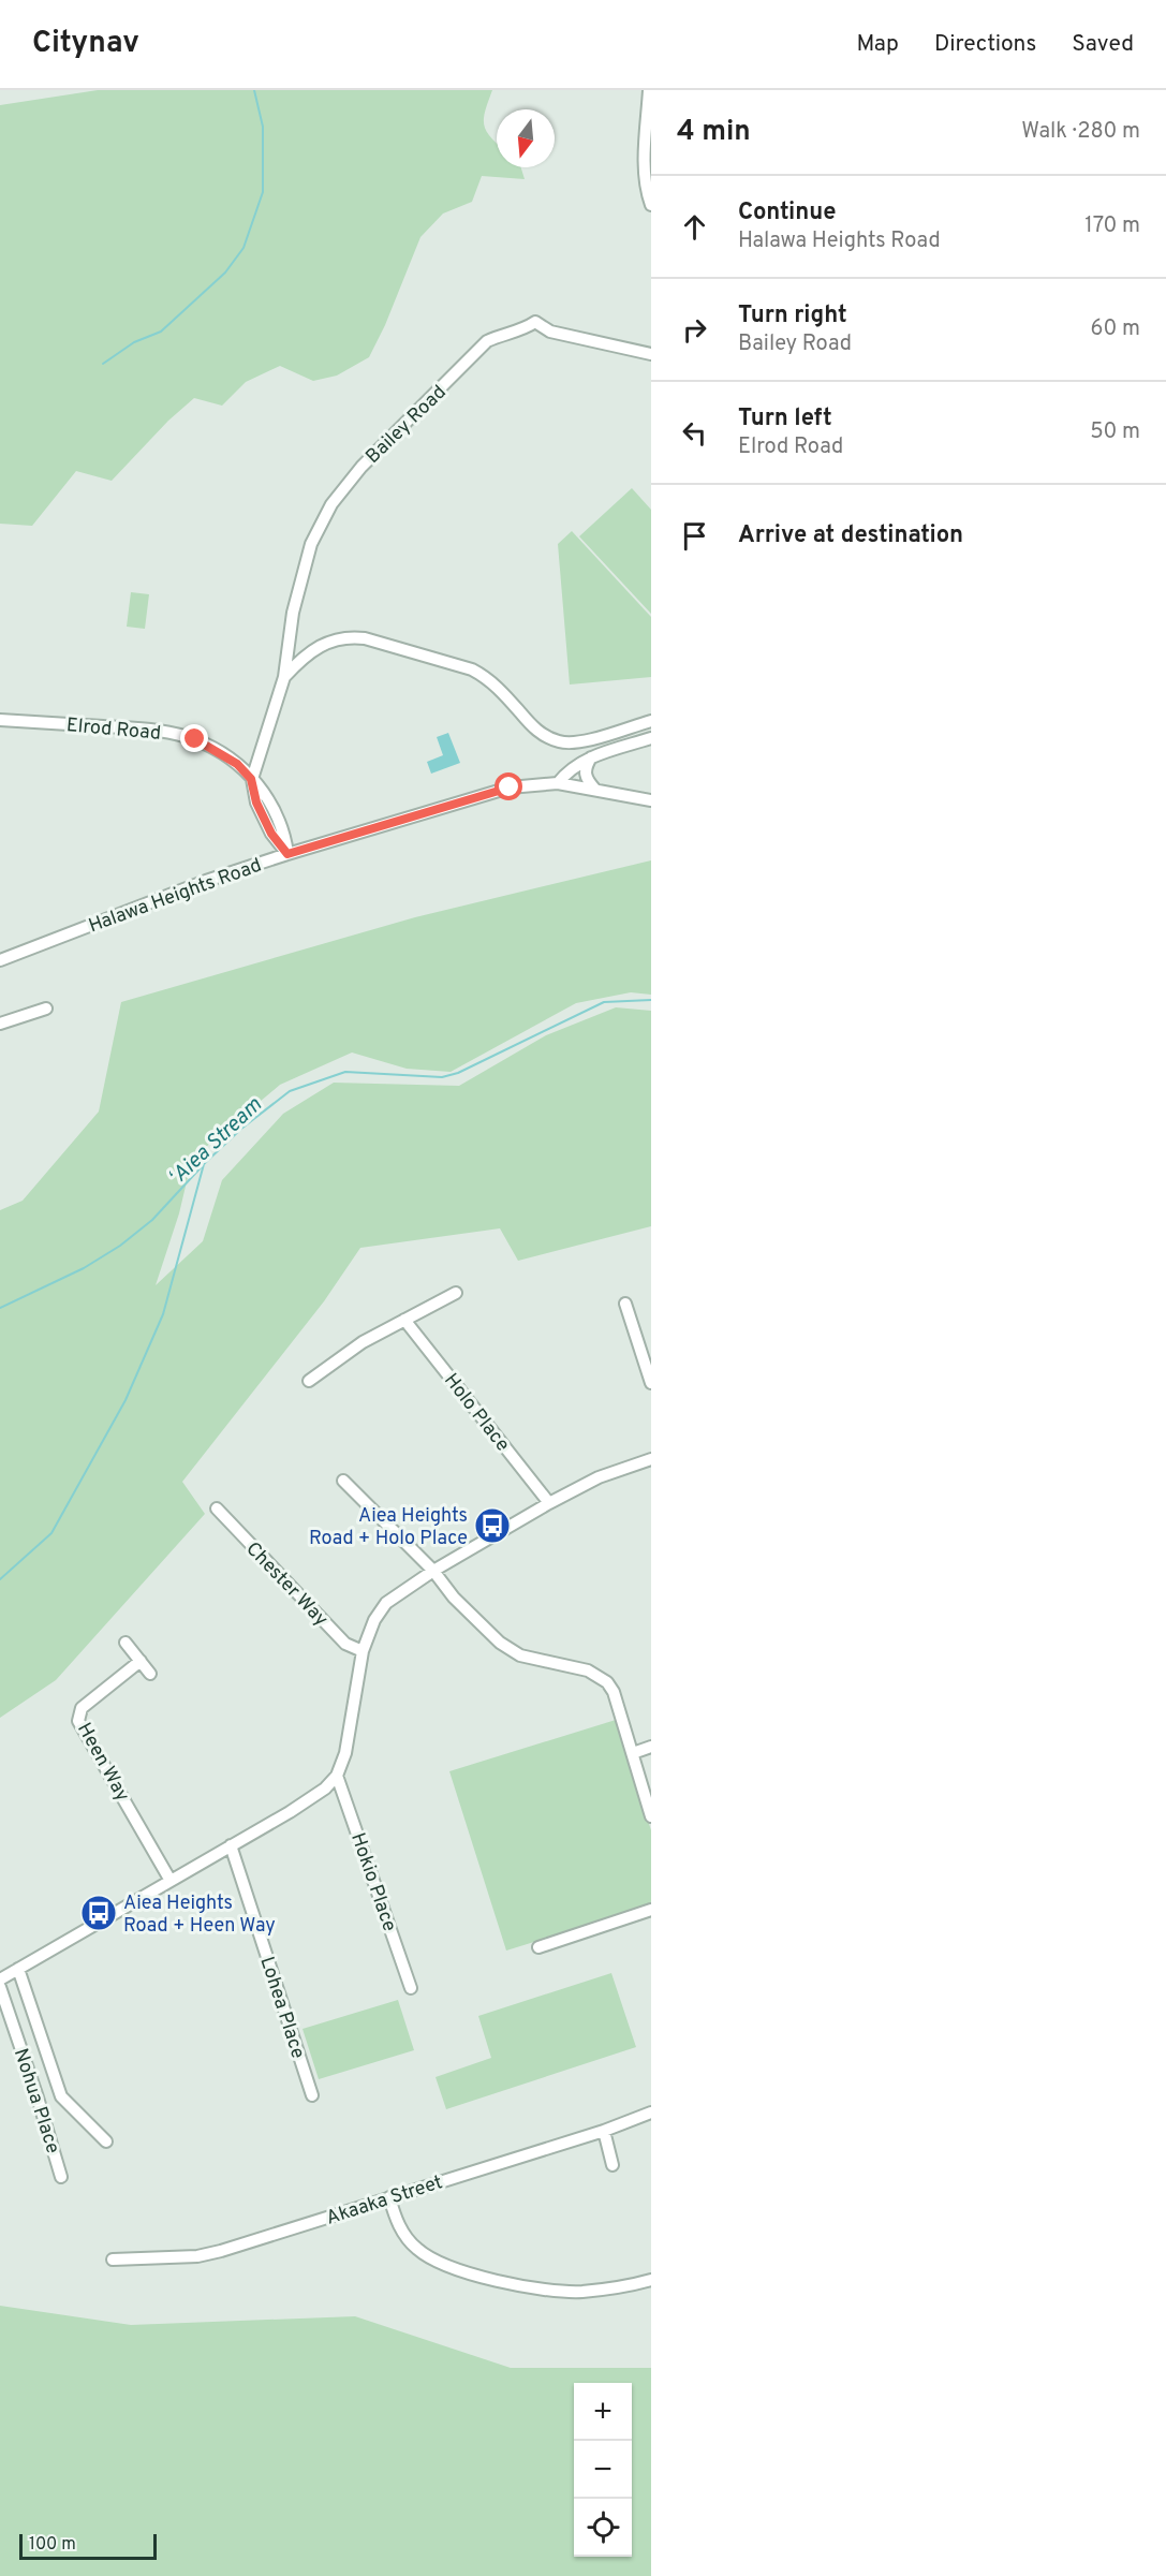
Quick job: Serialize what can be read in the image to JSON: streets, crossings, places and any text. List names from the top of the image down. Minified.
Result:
{"streets":{"street":["Bailey Road","Elrod Road","Halawa Heights Road","Holo Place","Chester Way","Heen Way","Hokio Place","Lohea Place","Nohua Place","Akaaka Street"]},"crossings":[["Bailey Road","Elrod Road"]],"water":["ʻAiea Stream"],"places":{"bus stop":["Aiea Heights Road + Holo Place","Aiea Heights Road + Heen Way"]},"scale_bar":"100 m","north":"bottom","page":{"header":"Citynav","nav":["Map","Directions","Saved"],"heading":["4 min","Walk · 280 m"],"list":[["Continue","Halawa Heights Road","170 m"],["Turn right","Bailey Road","60 m"],["Turn left","Elrod Road","50 m"],"Arrive at destination"],"map_buttons":["+","−"],"scale":"100 m"}}
